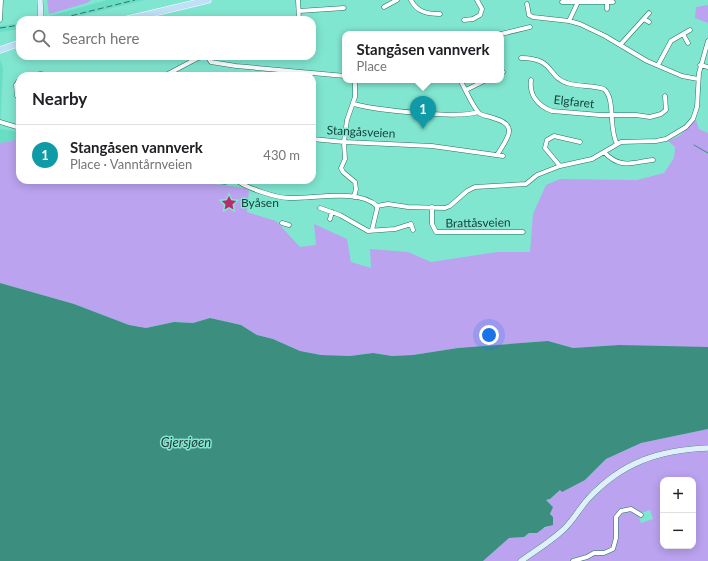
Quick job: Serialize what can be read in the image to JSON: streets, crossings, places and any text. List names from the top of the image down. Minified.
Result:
{"streets":{"street":["Elgfaret","Stangåsveien","Brattåsveien"]},"water":["Gjersjøen"],"places":{"place":["Byåsen"]},"page":{"search":"Search here","popup":["Stangåsen vannverk","Place"],"heading":"Nearby","pins":"1","list":[{"mark":"1","name":"Stangåsen vannverk","note":"Place · Vanntårnveien","value":"430 m"}],"map_buttons":["+","−"]}}
